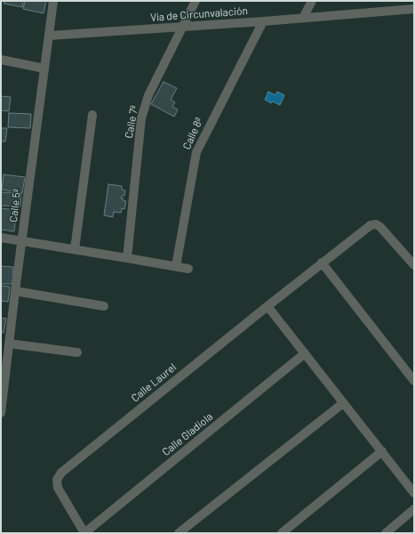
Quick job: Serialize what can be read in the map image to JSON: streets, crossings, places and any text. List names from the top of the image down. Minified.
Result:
{"streets":{"street":["Vía de Circunvalación","Calle 7ª","Calle 8ª","Calle 5ª","Calle Laurel","Calle Gladiola"]},"crossings":[["Vía de Circunvalación","Calle 7ª"],["Vía de Circunvalación","Calle 8ª"],["Vía de Circunvalación","Calle 5ª"],["Calle Laurel","Calle Gladiola"]]}
